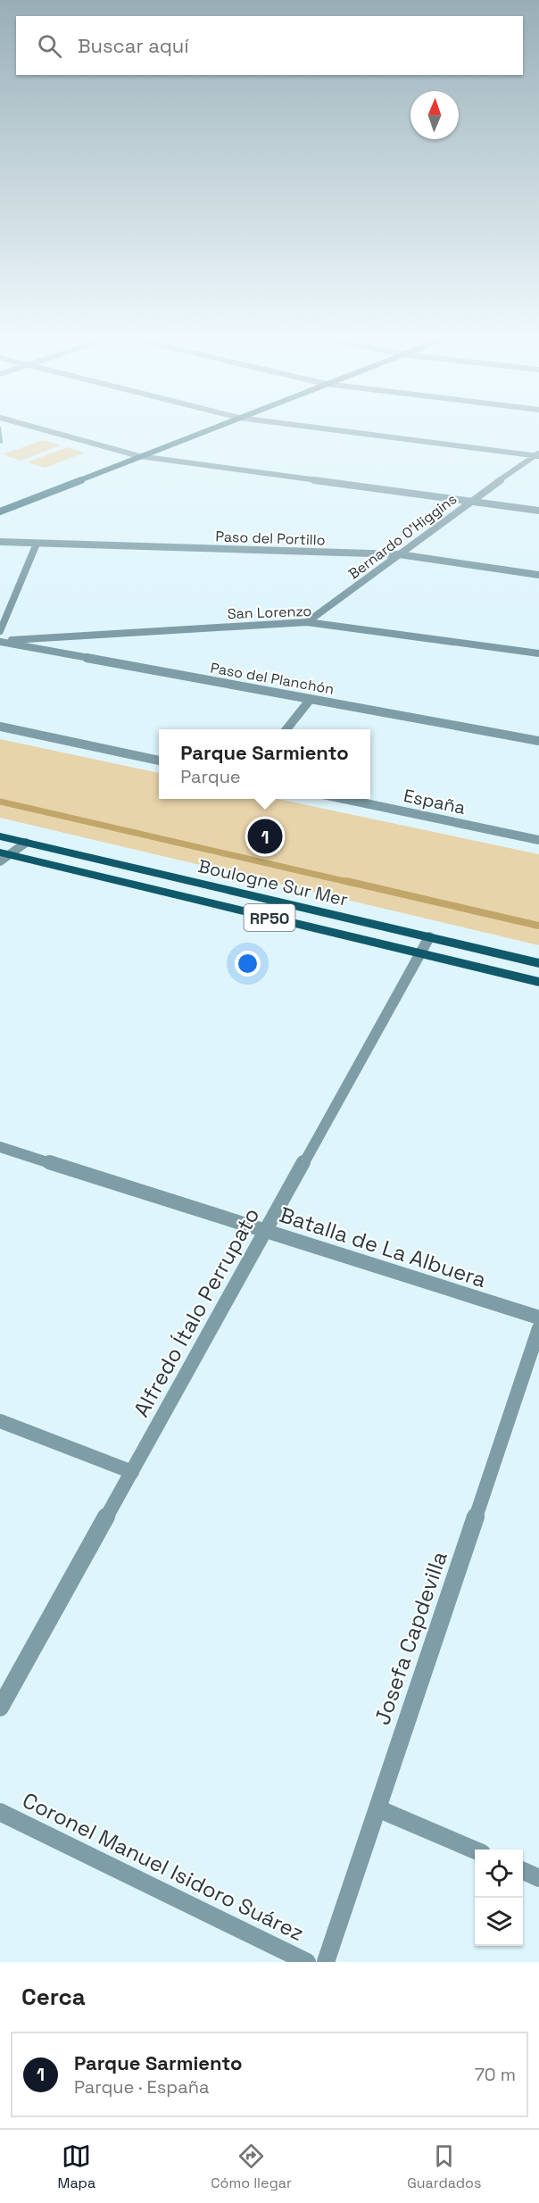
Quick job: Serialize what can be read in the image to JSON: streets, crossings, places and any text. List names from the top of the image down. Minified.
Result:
{"streets":{"main road":["Boulogne Sur Mer","RP50"],"street":["Bernardo O'Higgins","Paso del Portillo","San Lorenzo","Paso del Planchón","España","Batalla de La Albuera","Alfredo Ítalo Perrupato","Josefa Capdevilla","Coronel Manuel Isidoro Suárez"]},"crossings":[["Bernardo O'Higgins","Paso del Portillo"],["Bernardo O'Higgins","San Lorenzo"],["San Lorenzo","Paso del Planchón"],["Boulogne Sur Mer","Alfredo Ítalo Perrupato"],["RP50","Alfredo Ítalo Perrupato"],["Batalla de La Albuera","Alfredo Ítalo Perrupato"]],"north":"top","page":{"search":"Buscar aquí","popup":["Parque Sarmiento","Parque"],"pins":"1","heading":"Cerca","list":[{"mark":"1","name":"Parque Sarmiento","note":"Parque · España","value":"70 m"}],"nav":["Mapa","Cómo llegar","Guardados"]}}
